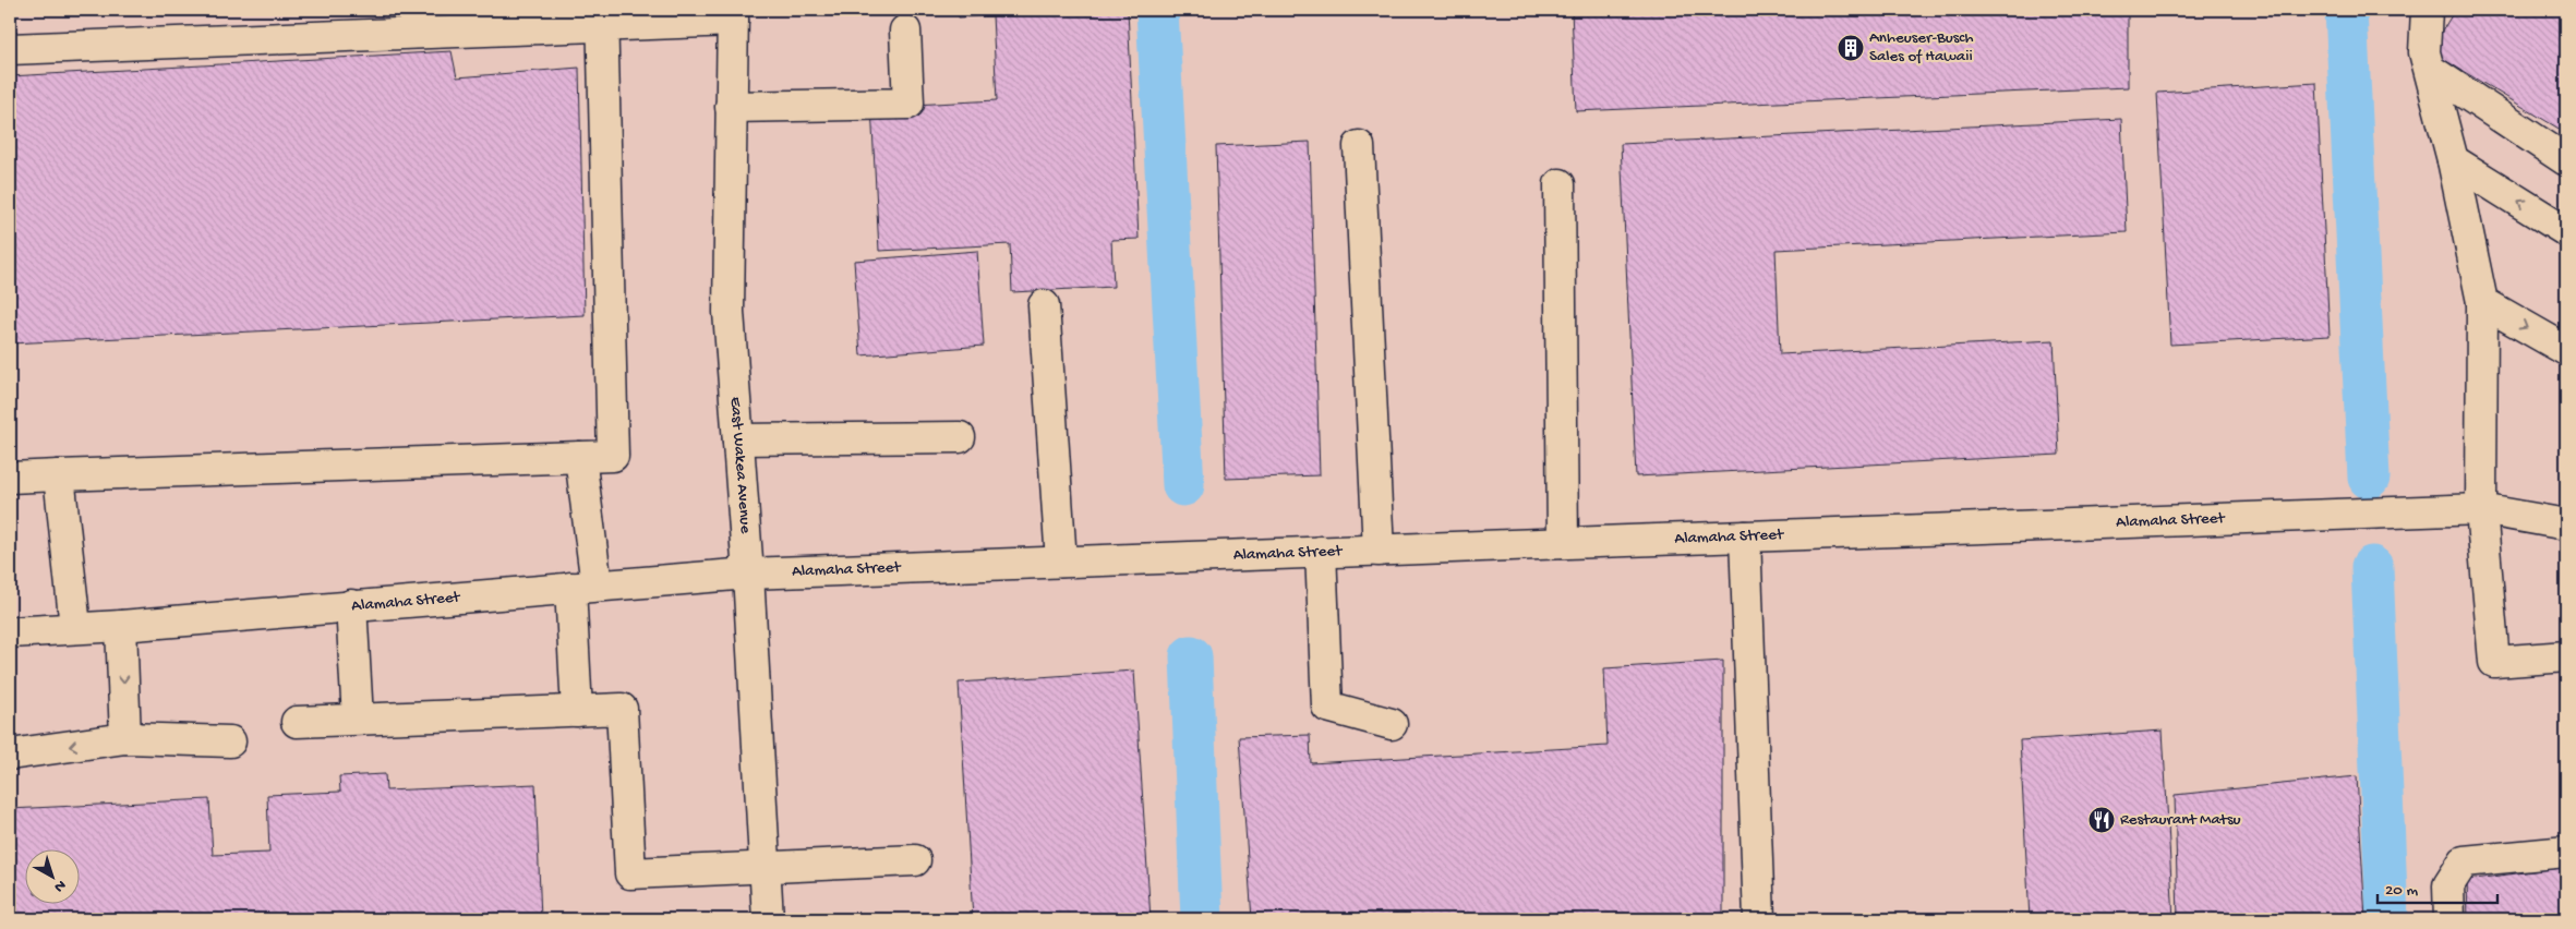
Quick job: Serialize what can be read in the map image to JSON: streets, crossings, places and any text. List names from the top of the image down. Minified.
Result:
{"streets":{"street":["East Wakea Avenue","Alamaha Street"]},"crossings":[["East Wakea Avenue","Alamaha Street"]],"places":{"building":["Anheuser-Busch Sales of Hawaii"],"restaurant":["Restaurant Matsu"]},"scale_bar":"20 m","north":"bottom right"}
